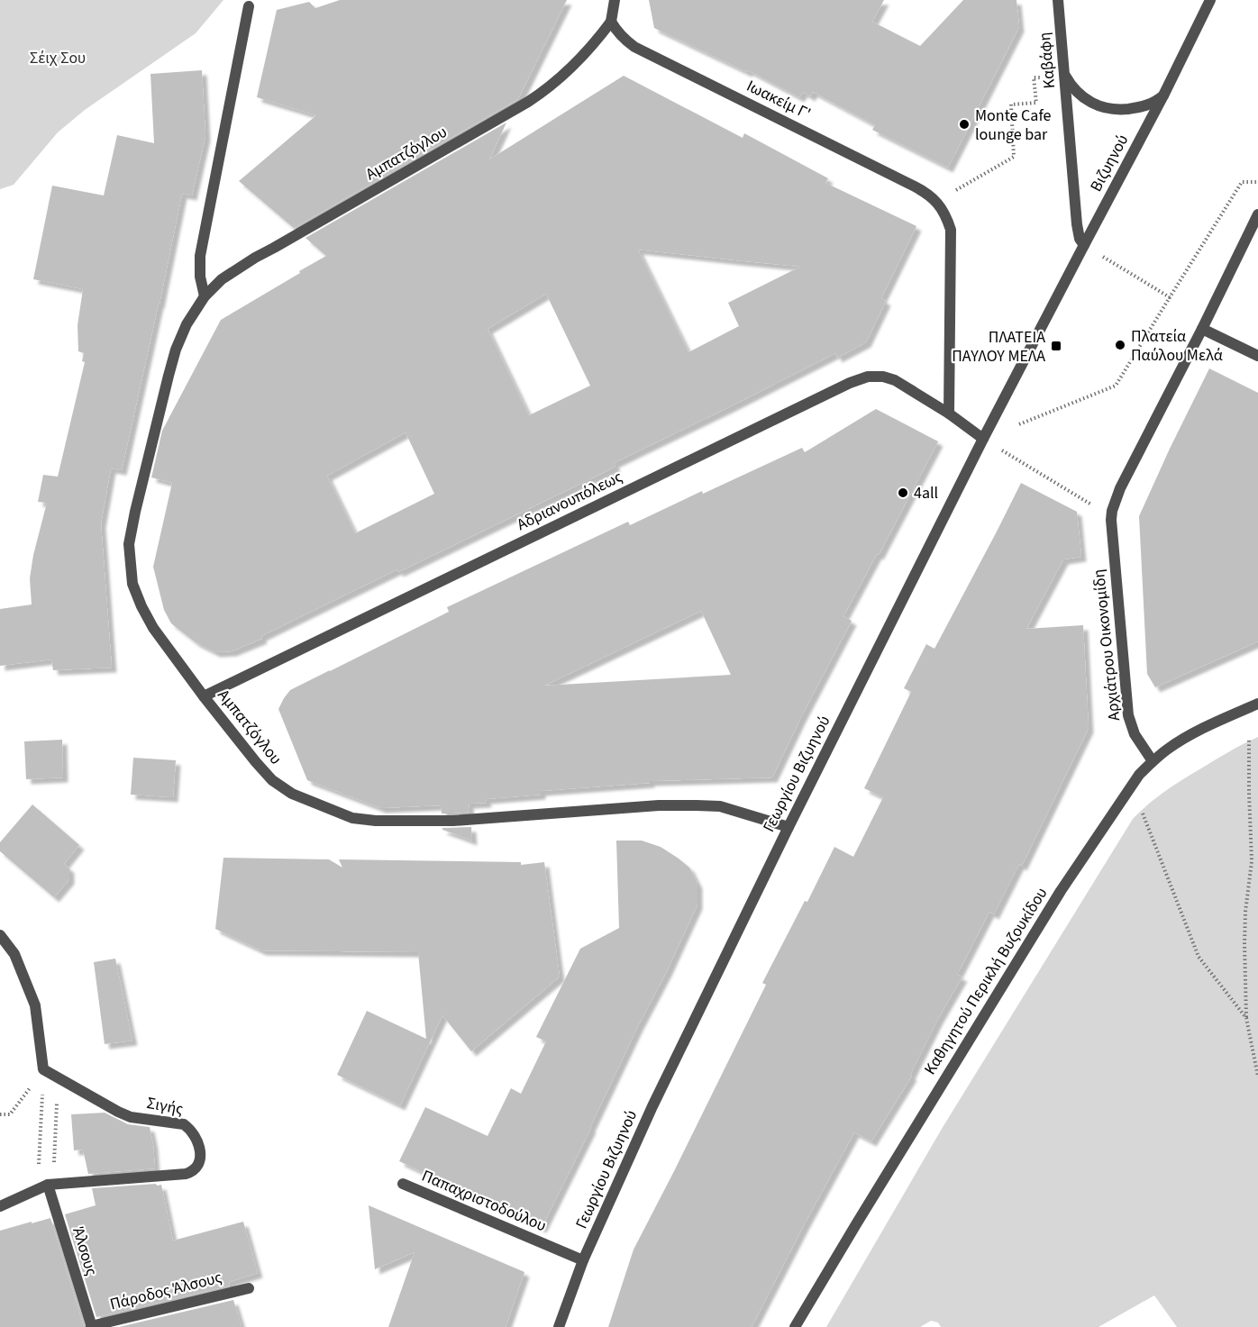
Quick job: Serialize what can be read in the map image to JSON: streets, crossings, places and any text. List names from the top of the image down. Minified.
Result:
{"streets":{"street":["Καβάφη","Ιωακείμ Γ'","Αμπατζόγλου","Βιζυηνού","Αδριανουπόλεως","Αρχιάτρου Οικονομίδη","Γεωργίου Βιζυηνού","Καθηγητού Περικλή Βυζουκίδου","Σιγής","Παπαχριστοδούλου","Άλσους","Πάροδος Άλσους"]},"crossings":[["Καβάφη","Βιζυηνού"],["Καβάφη","Γεωργίου Βιζυηνού"],["Ιωακείμ Γ'","Αμπατζόγλου"],["Αμπατζόγλου","Αδριανουπόλεως"],["Αμπατζόγλου","Γεωργίου Βιζυηνού"],["Βιζυηνού","Γεωργίου Βιζυηνού"],["Αρχιάτρου Οικονομίδη","Καθηγητού Περικλή Βυζουκίδου"],["Γεωργίου Βιζυηνού","Παπαχριστοδούλου"],["Σιγής","Άλσους"],["Άλσους","Πάροδος Άλσους"]],"parks":["Σέιχ Σου"],"places":{"other":["Monte Cafe lounge bar","Πλατεία Παύλου Μελά","4all"],"transit":["ΠΛΑΤΕΙΑ ΠΑΥΛΟΥ ΜΕΛΑ"]}}
